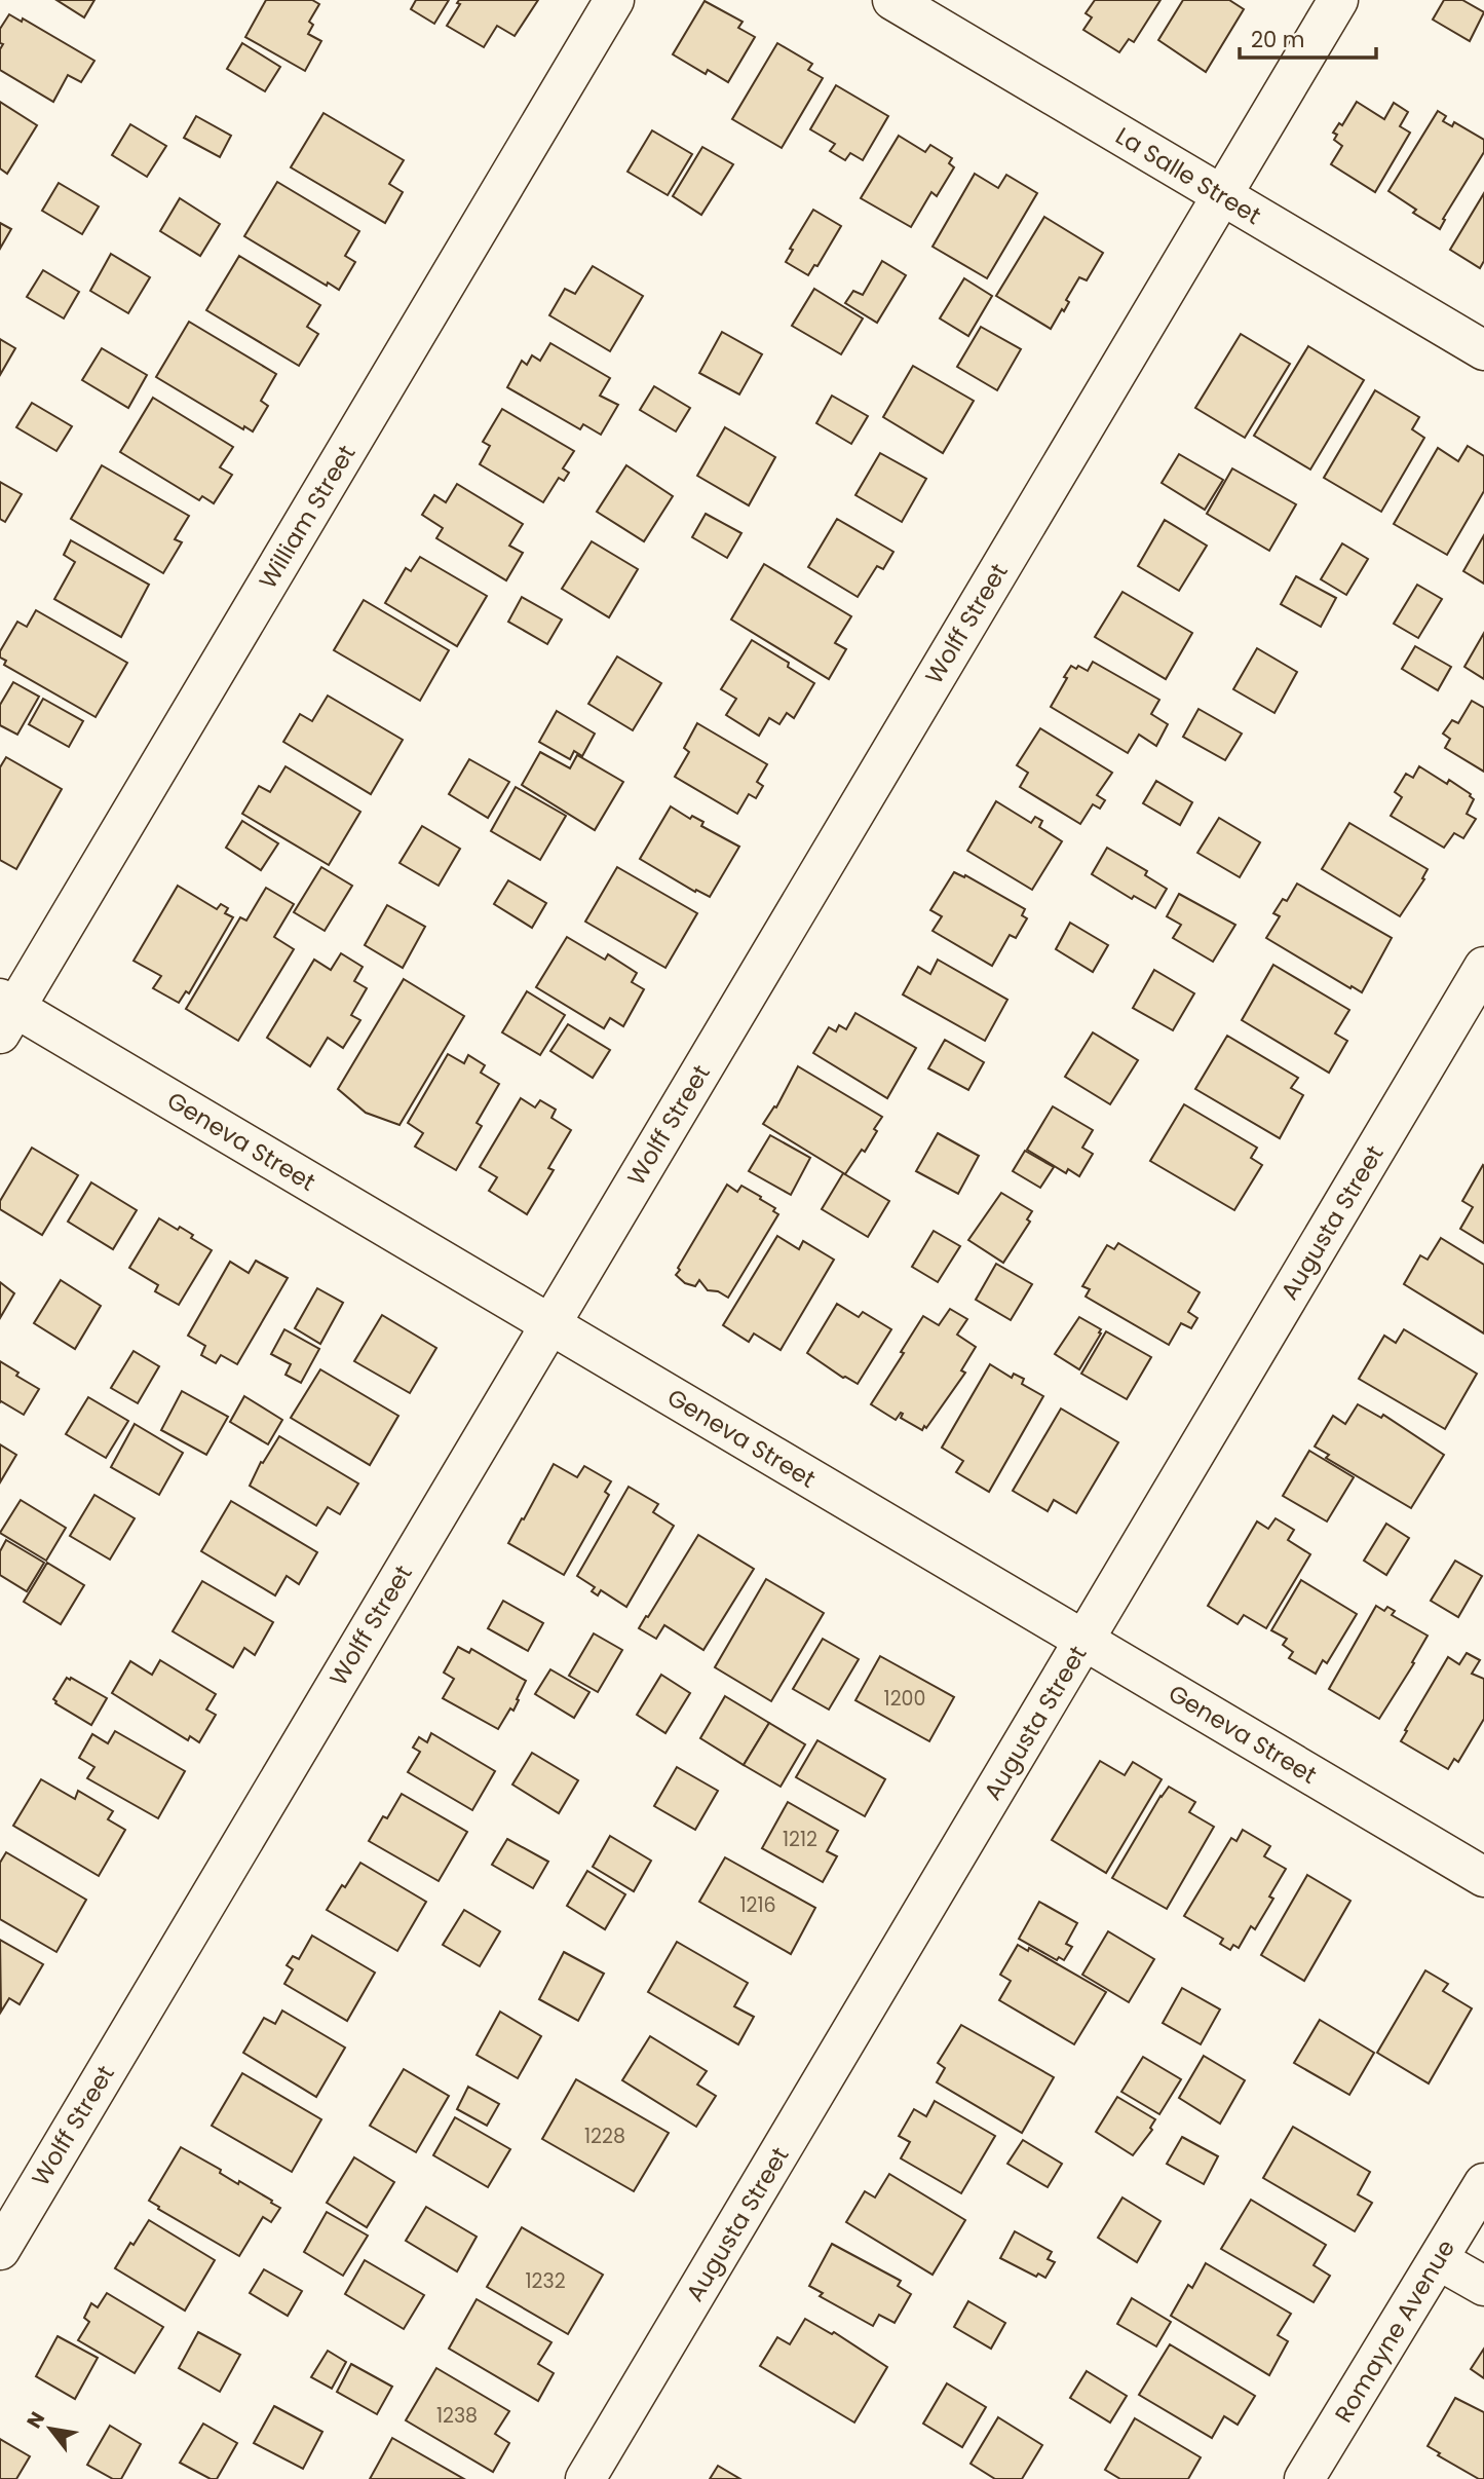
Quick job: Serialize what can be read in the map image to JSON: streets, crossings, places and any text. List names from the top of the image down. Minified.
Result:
{"streets":{"street":["La Salle Street","William Street","Wolff Street","Geneva Street","Augusta Street","Romayne Avenue"]},"crossings":[["La Salle Street","Wolff Street"],["William Street","Geneva Street"],["Wolff Street","Geneva Street"],["Geneva Street","Augusta Street"]],"house_numbers":["1200","1212","1216","1228","1232","1238"],"scale_bar":"20 m","north":"top left"}
